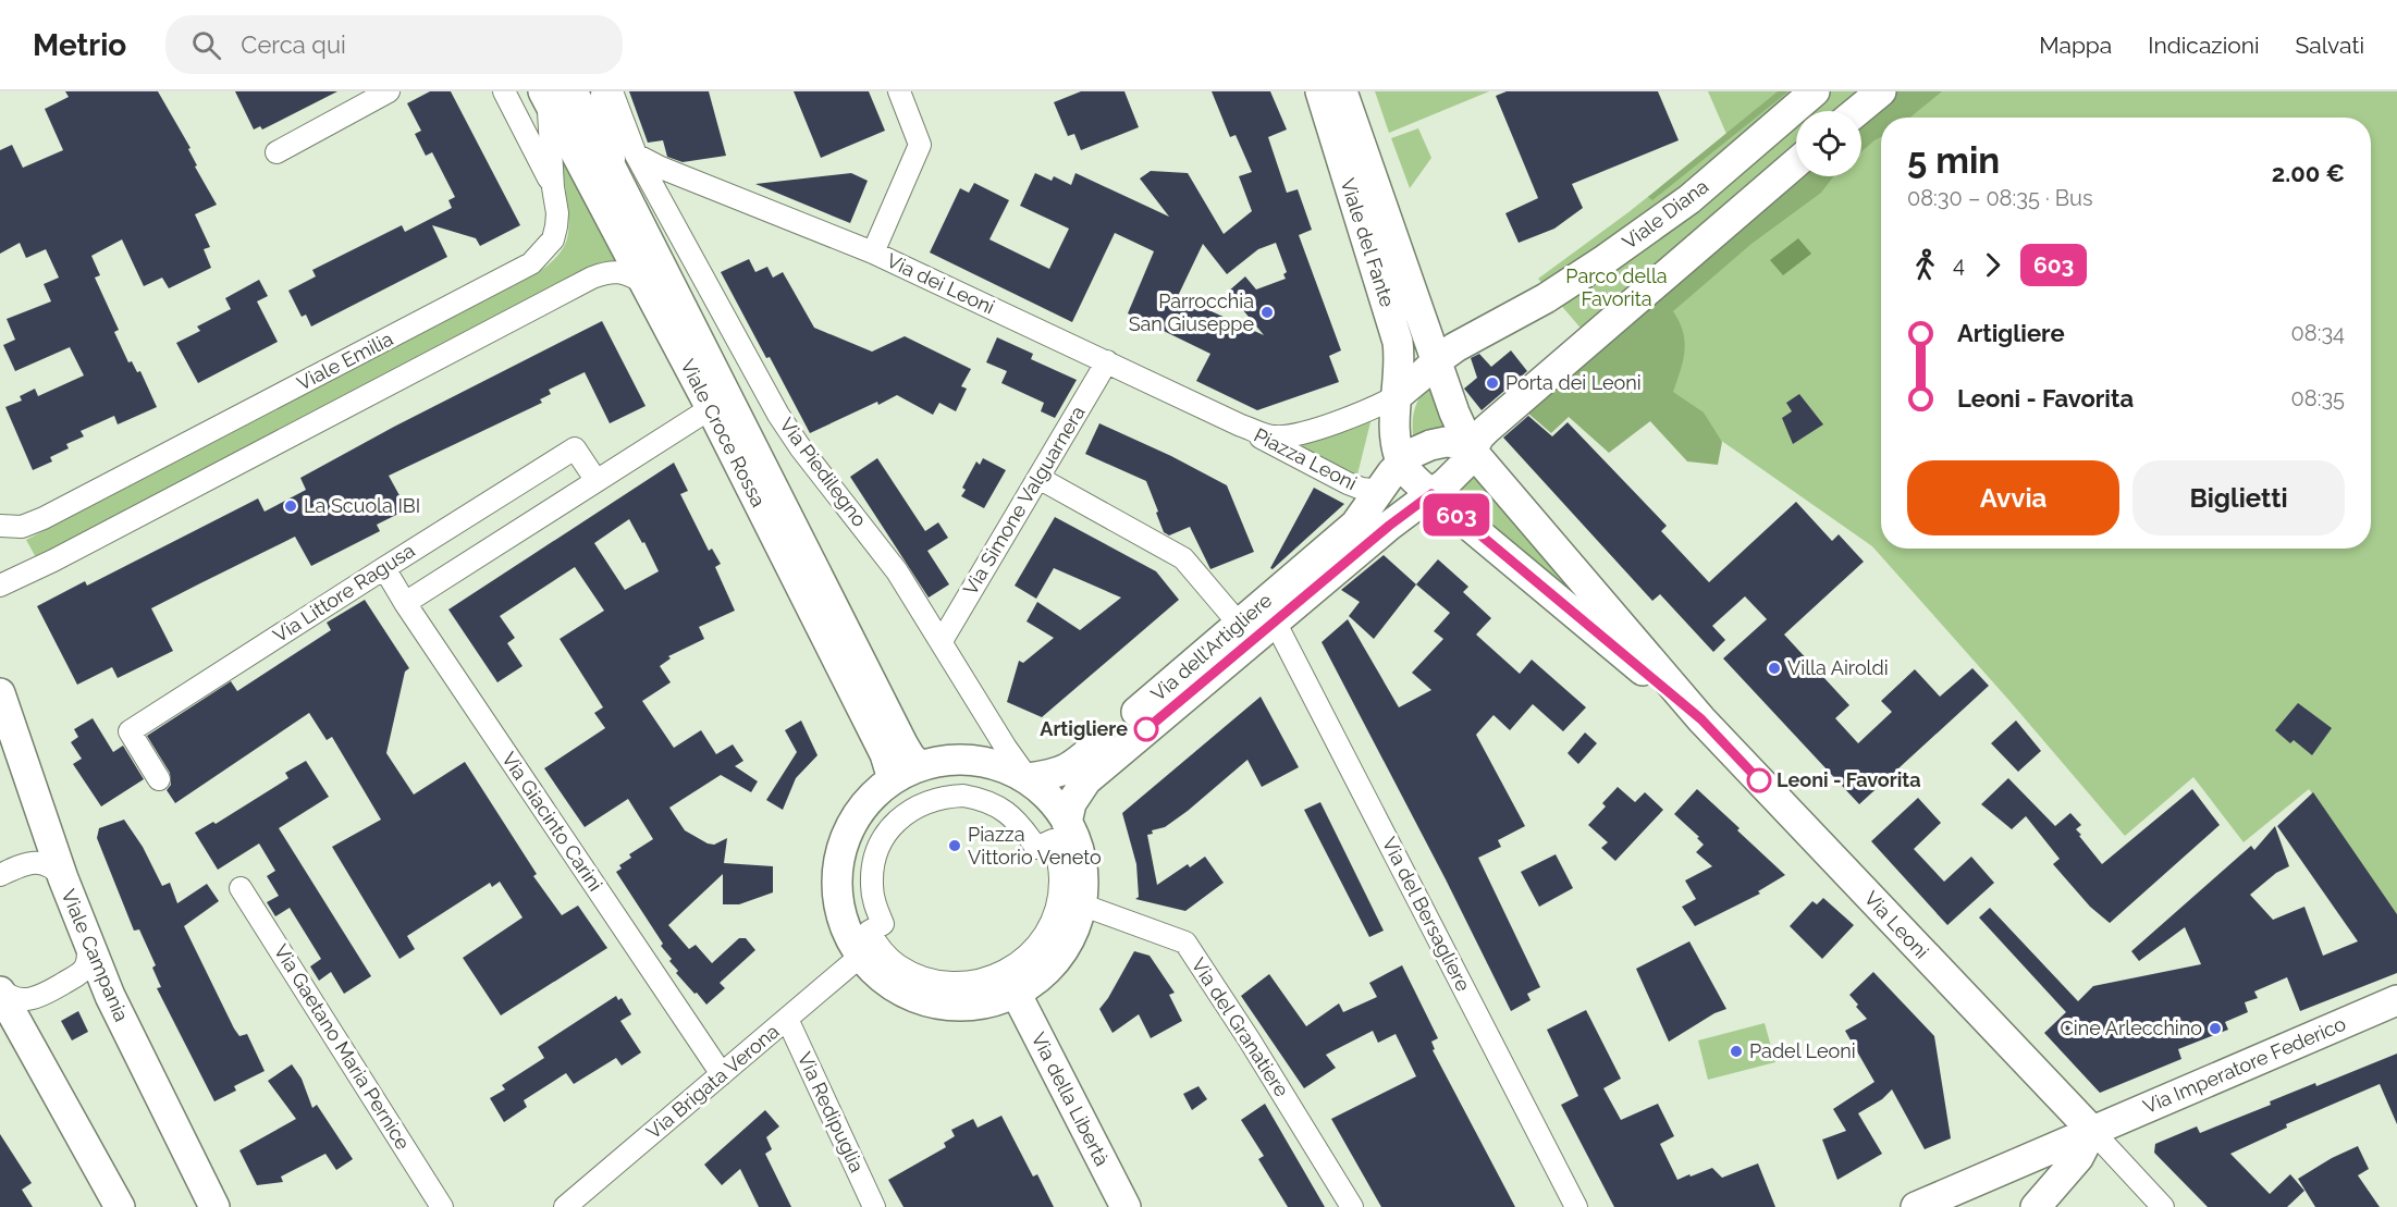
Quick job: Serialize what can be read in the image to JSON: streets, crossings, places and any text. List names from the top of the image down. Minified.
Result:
{"streets":{"street":["Viale Diana","Viale del Fante","Via dei Leoni","Viale Emilia","Viale Croce Rossa","Piazza Leoni","Via Piedilegno","Via Simone Valguarnera","Via Littore Ragusa","Via dell'Artigliere","Via Giacinto Carini","Via del Bersagliere","Via Leoni","Viale Campania","Via del Granatiere","Via Gaetano Maria Pernice","Via Imperatore Federico","Via Brigata Verona","Via della Libertà","Via Redipuglia"]},"crossings":[["Viale Diana","Viale del Fante"],["Viale Diana","Piazza Leoni"],["Viale Diana","Via Leoni"],["Viale del Fante","Piazza Leoni"],["Viale del Fante","Via Leoni"],["Via dei Leoni","Viale Croce Rossa"],["Via dei Leoni","Piazza Leoni"],["Via dei Leoni","Via Piedilegno"],["Via dei Leoni","Via Simone Valguarnera"],["Viale Emilia","Viale Croce Rossa"],["Viale Croce Rossa","Via Piedilegno"],["Viale Croce Rossa","Via Littore Ragusa"],["Piazza Leoni","Via dell'Artigliere"],["Via Piedilegno","Via Simone Valguarnera"],["Via Piedilegno","Via dell'Artigliere"],["Via Littore Ragusa","Via Giacinto Carini"],["Via dell'Artigliere","Via del Bersagliere"],["Via dell'Artigliere","Via Leoni"],["Via Giacinto Carini","Via Brigata Verona"],["Via Leoni","Via Imperatore Federico"],["Via Brigata Verona","Via Redipuglia"]],"parks":["Parco della Favorita"],"places":["Parrocchia San Giuseppe","Porta dei Leoni","La Scuola IBI","Villa Airoldi","Artigliere","Leoni - Favorita","Piazza Vittorio Veneto","Cine Arlecchino","Padel Leoni"],"lines":["bus line 603"],"page":{"header":"Metrio","search":"Cerca qui","nav":["Mappa","Indicazioni","Salvati"],"on_map":"603","heading":["5 min","08:30 – 08:35 · Bus","2.00 €"],"legs":["4","603"],"list":[{"name":"Artigliere","value":"08:34"},{"name":"Leoni - Favorita","value":"08:35"}],"buttons":["Avvia","Biglietti"]}}
